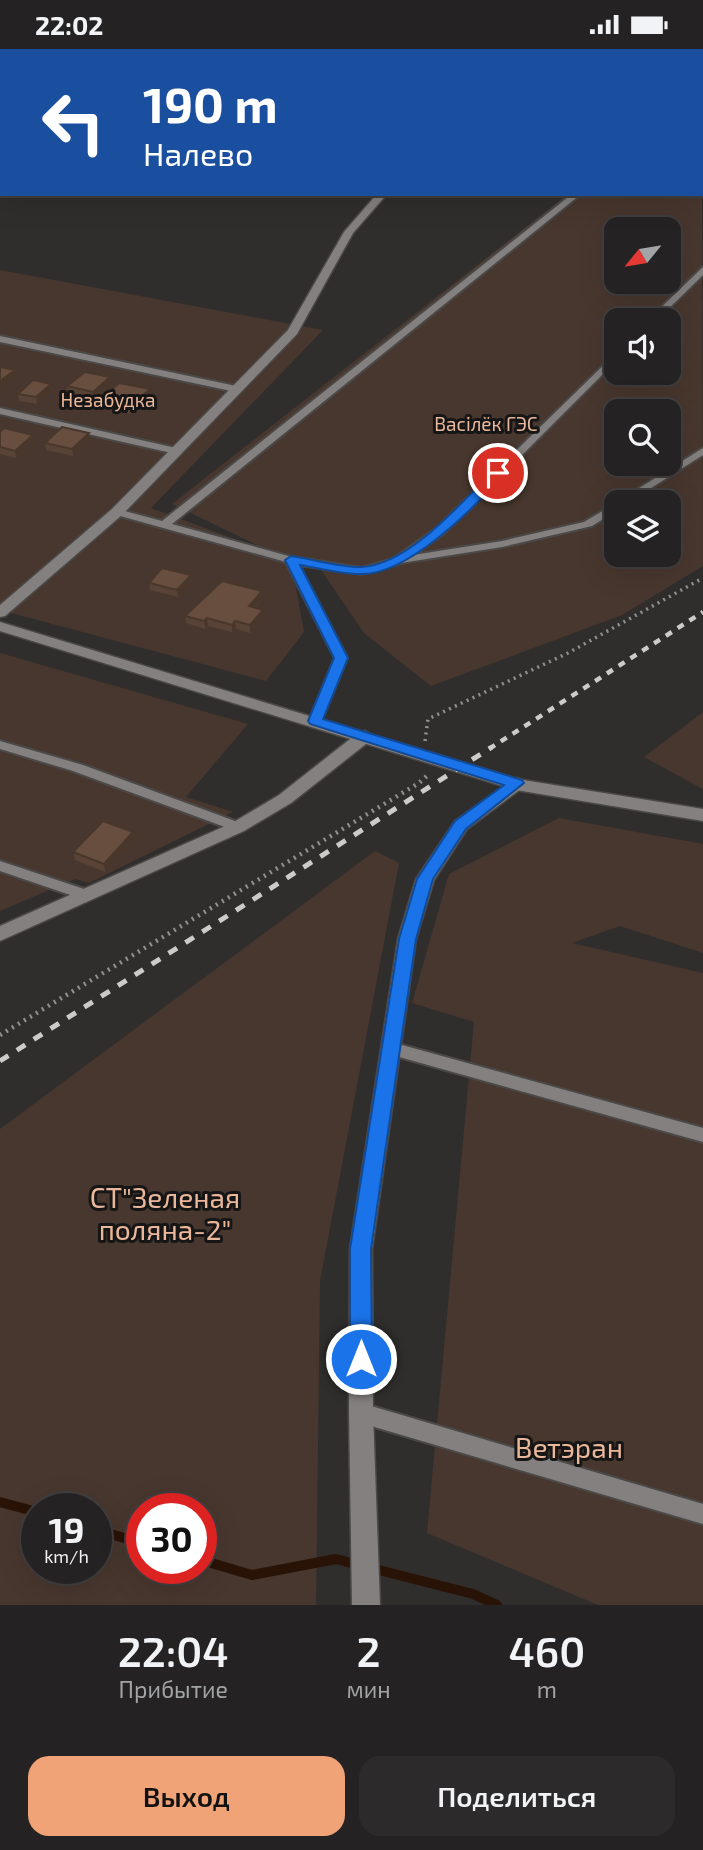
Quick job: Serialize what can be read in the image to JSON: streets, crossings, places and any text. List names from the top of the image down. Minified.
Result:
{"parks":["Незабудка","Васілёк ГЭС","СТ\"Зеленая поляна-2\"","Ветэран"],"north":"bottom left","page":{"status":"22:02","turn":["190 m","Налево"],"speed":"19 km/h","limit":"30","eta":["22:04","Прибытие","2","мин","460","m"],"buttons":["Выход","Поделиться"]}}
